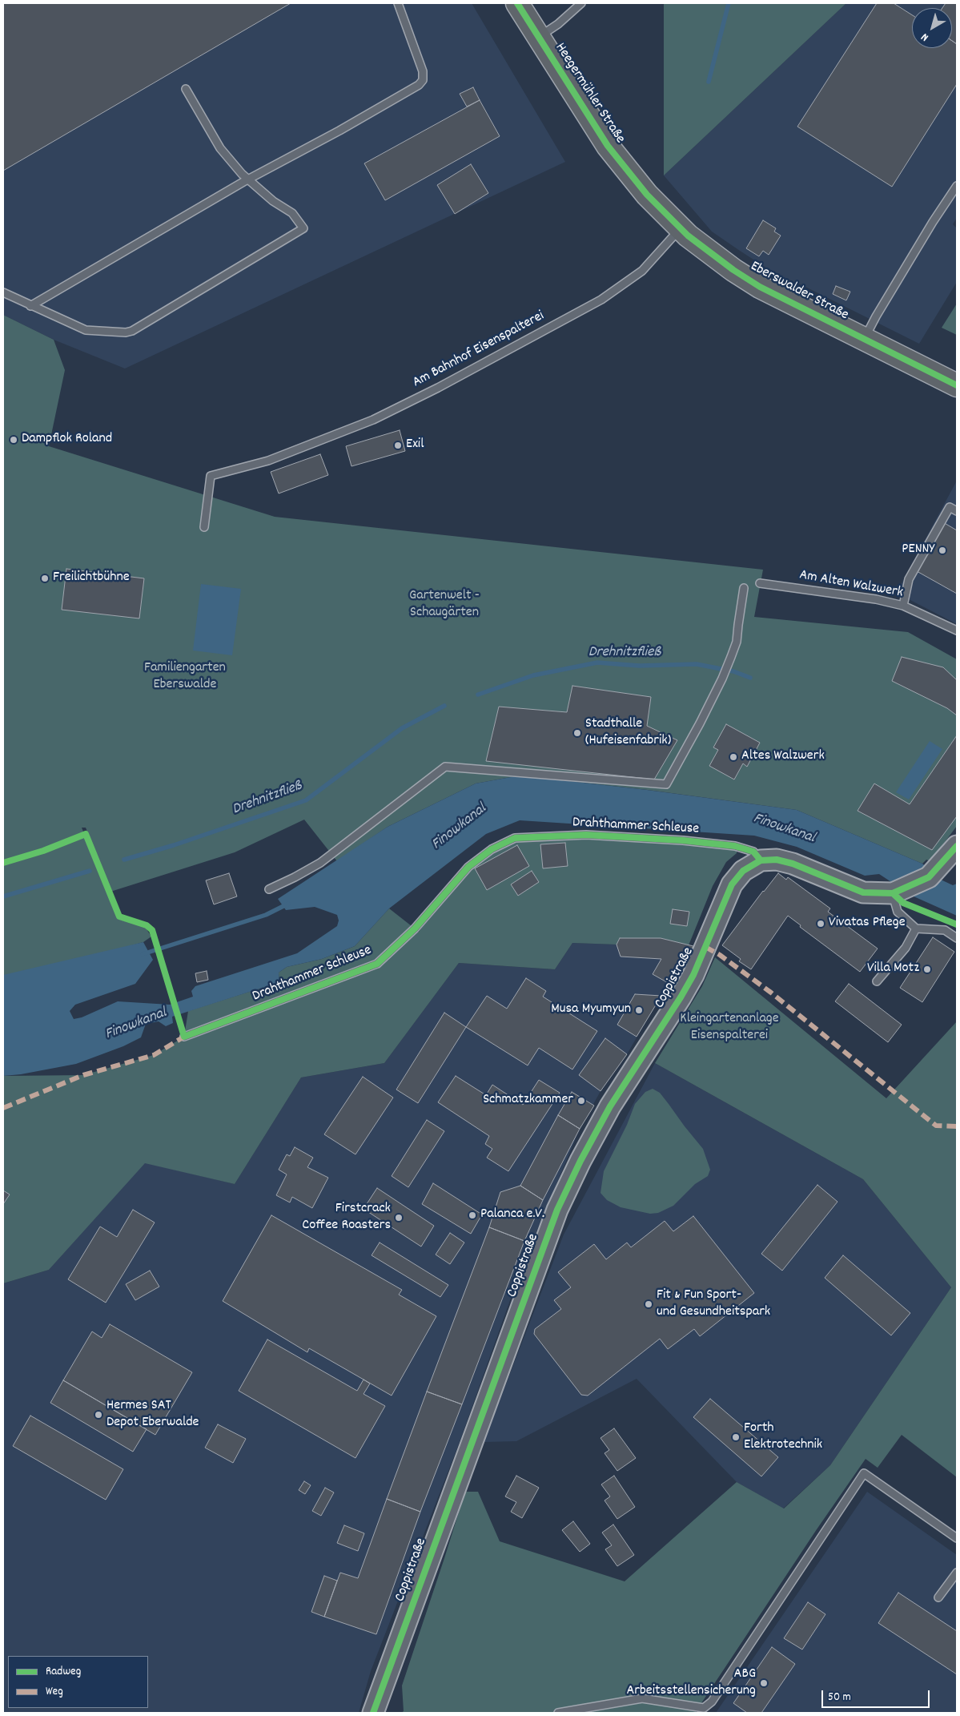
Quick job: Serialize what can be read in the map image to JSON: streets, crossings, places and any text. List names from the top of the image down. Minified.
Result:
{"streets":{"main road":["Heegermühler Straße","Eberswalder Straße","Coppistraße"],"lane":["Am Bahnhof Eisenspalterei","Am Alten Walzwerk","Drahthammer Schleuse"]},"crossings":[["Heegermühler Straße","Eberswalder Straße"],["Eberswalder Straße","Am Bahnhof Eisenspalterei"],["Drahthammer Schleuse","Coppistraße"]],"water":["Drehnitzfließ","Finowkanal"],"parks":["Gartenwelt - Schaugärten","Familiengarten Eberswalde","Kleingartenanlage Eisenspalterei"],"places":["Dampflok Roland","Exil","PENNY","Freilichtbühne","Stadthalle (Hufeisenfabrik)","Altes Walzwerk","Vivatas Pflege","Villa Motz","Musa Myumyun","Schmatzkammer","Palanca e.V.","Firstcrack Coffee Roasters","Fit & Fun Sport- und Gesundheitspark","Hermes SAT Depot Eberwalde","Forth Elektrotechnik","ABG Arbeitsstellensicherung"],"legend":["Radweg","Weg"],"scale_bar":"50 m","north":"bottom left"}
